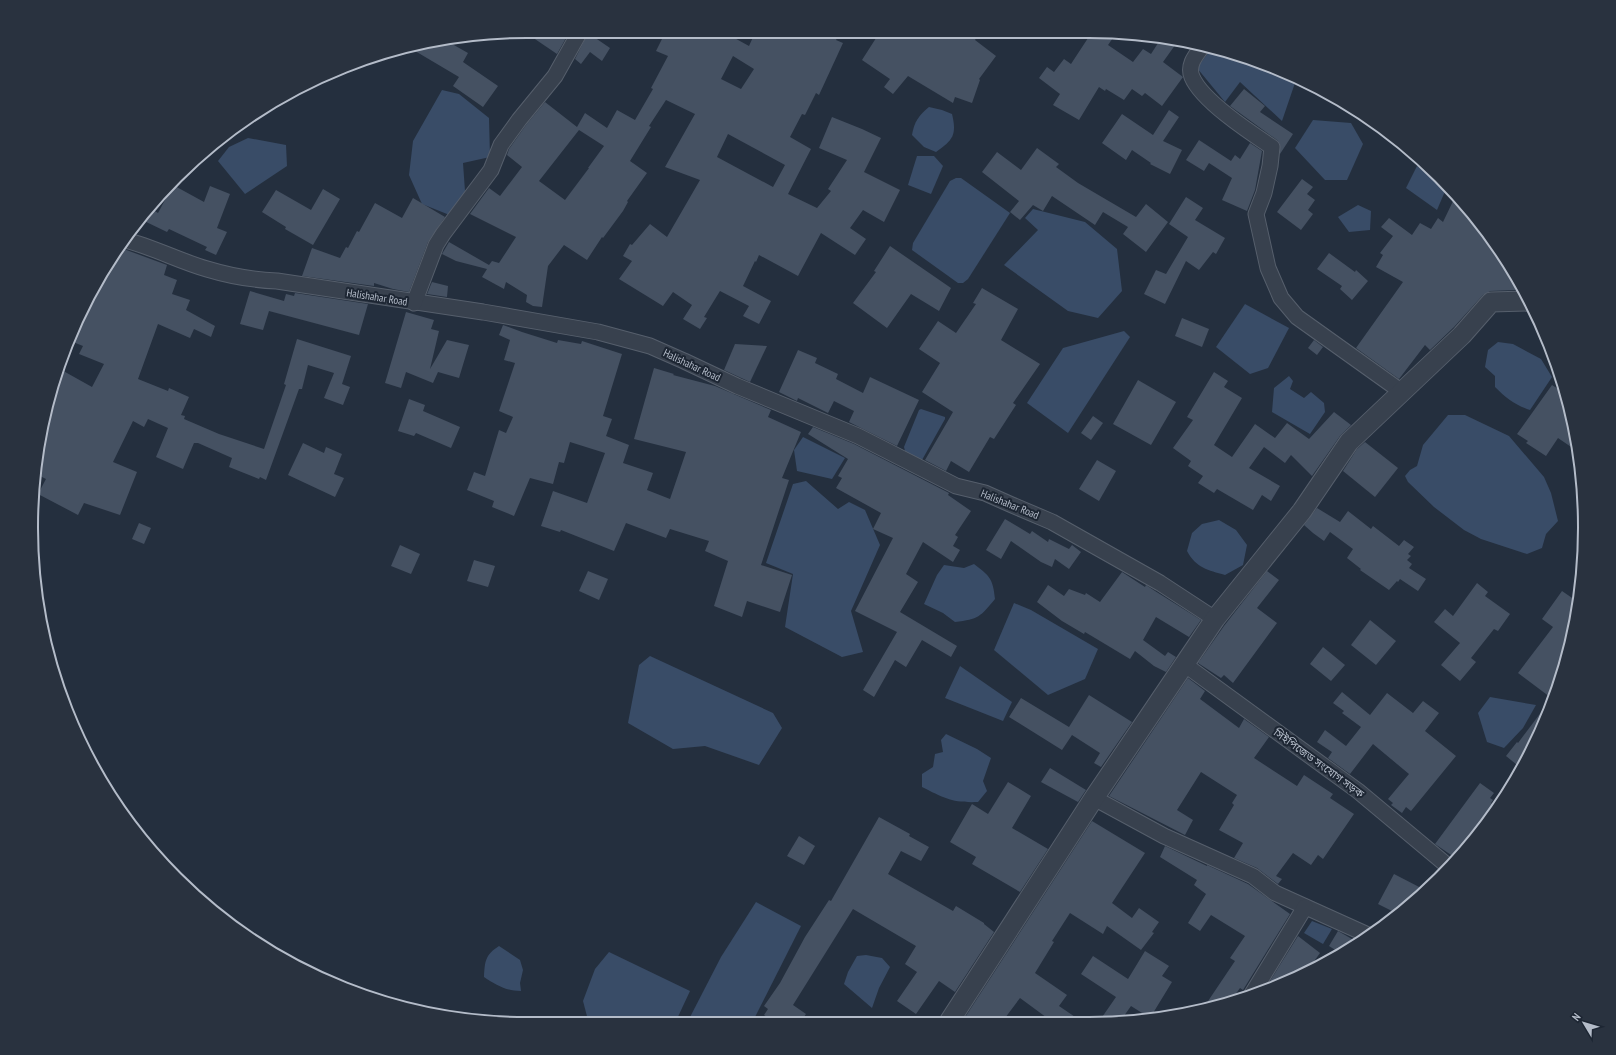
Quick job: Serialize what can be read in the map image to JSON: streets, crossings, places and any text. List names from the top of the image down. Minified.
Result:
{"streets":{"street":["Halishahar Road","সিইপিজেড সংযোগ সড়ক"]},"north":"top left"}
